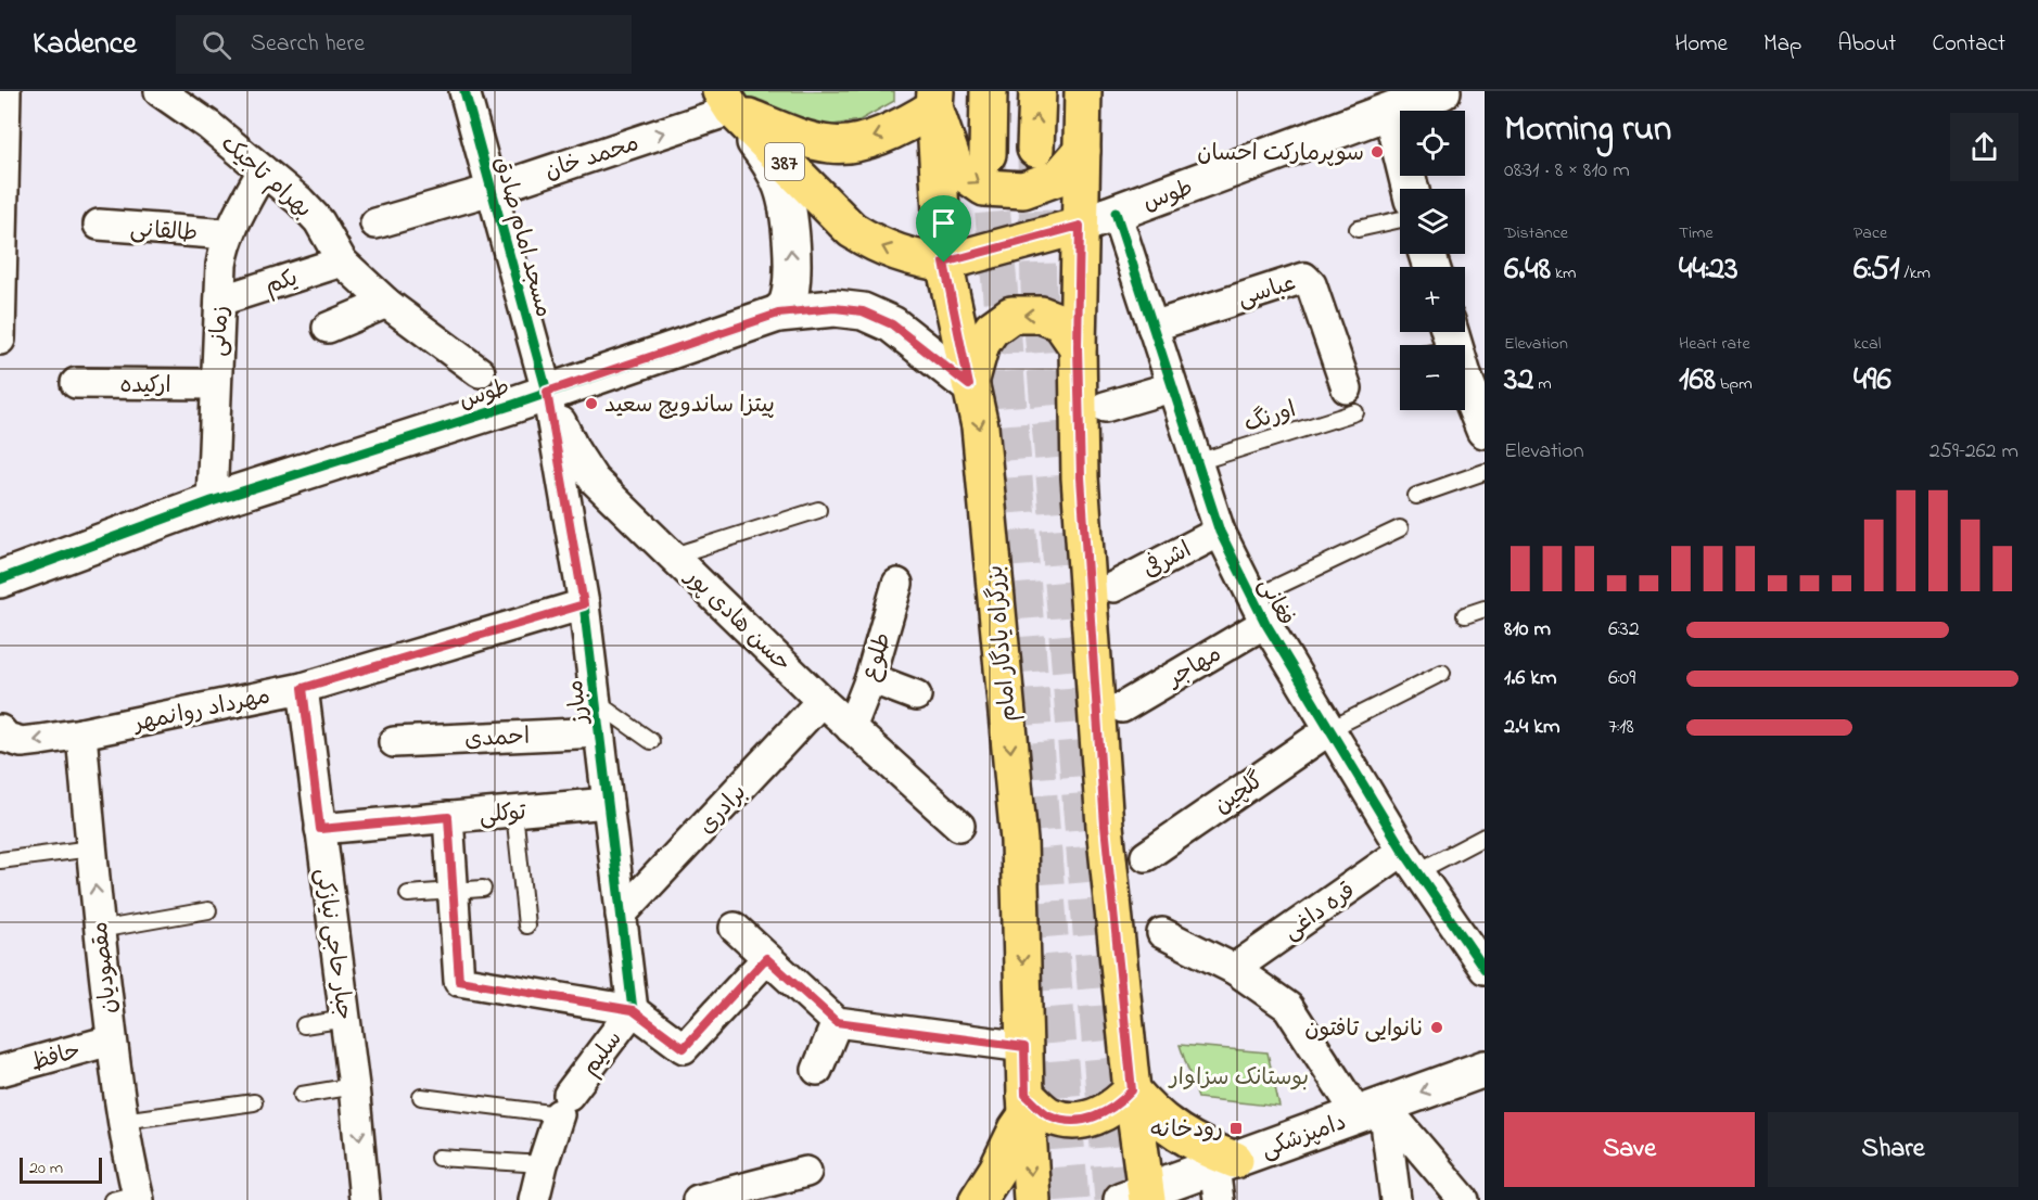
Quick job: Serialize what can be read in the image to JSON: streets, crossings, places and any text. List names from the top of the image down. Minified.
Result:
{"streets":{"main road":["387","طوس","بزرگراه یادگار امام"],"street":["محمد خان","بهرام تاجیک","طالقانی","مسجد امام صادق","یکم","عباسی","زمانی","ارکیده","اشرفی","فغانی","حسن هادی پور","طلوع","مهاجر","مبارز","مهرداد روانمهر","احمدی","گلچین","برادری","توکلی","قره داغی","جبار حاجی نیازکی","مقصودیان","سلیم","حافظ","دامپزشکی"],"lane":["اورنگ"]},"crossings":[["محمد خان","طوس"],["محمد خان","مسجد امام صادق"],["بهرام تاجیک","یکم"],["بهرام تاجیک","زمانی"],["طوس","مسجد امام صادق"],["طوس","زمانی"],["طوس","فغانی"],["طوس","حسن هادی پور"],["طوس","بزرگراه یادگار امام"],["طوس","مبارز"],["طالقانی","زمانی"],["مسجد امام صادق","حسن هادی پور"],["مسجد امام صادق","مبارز"],["یکم","زمانی"],["عباسی","اورنگ"],["عباسی","فغانی"],["زمانی","ارکیده"],["اورنگ","فغانی"],["اشرفی","فغانی"],["فغانی","مهاجر"],["فغانی","گلچین"],["فغانی","قره داغی"],["حسن هادی پور","طلوع"],["حسن هادی پور","مبارز"],["حسن هادی پور","برادری"],["مبارز","مهرداد روانمهر"],["مبارز","احمدی"],["مبارز","برادری"],["مبارز","توکلی"],["مبارز","سلیم"],["مهرداد روانمهر","جبار حاجی نیازکی"],["مهرداد روانمهر","مقصودیان"],["توکلی","جبار حاجی نیازکی"],["مقصودیان","حافظ"]],"one_way":["محمد خان"],"parks":["بوستانک سزاوار"],"places":{"other":["سوپرمارکت احسان","پیتزا ساندویچ سعید","نانوایی تافتون"],"transit":["رودخانه"]},"scale_bar":"20 m","page":{"header":"Kadence","search":"Search here","nav":["Home","Map","About","Contact"],"heading":["Morning run","08:31 · 8 × 810 m"],"map_buttons":["+","−"],"stats":[["Distance","6.48 km"],["Time","44:23"],["Pace","6:51 /km"],["Elevation","32 m"],["Heart rate","168 bpm"],["kcal","496"]],"chart":["Elevation","259–262 m"],"list":[{"name":"810 m","note":"6:32"},{"name":"1.6 km","note":"6:09"},{"name":"2.4 km","note":"7:18"}],"buttons":["Save","Share"],"scale":"20 m"}}
